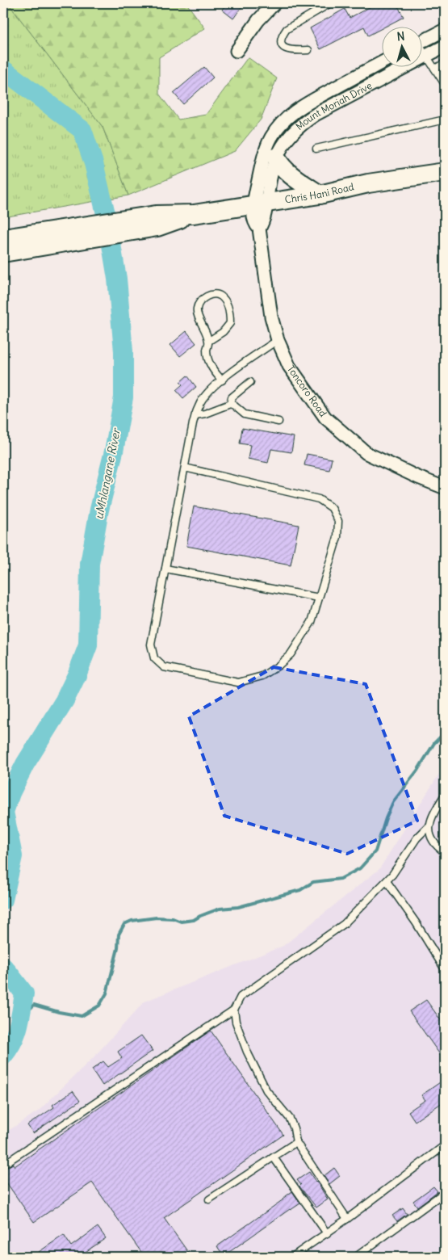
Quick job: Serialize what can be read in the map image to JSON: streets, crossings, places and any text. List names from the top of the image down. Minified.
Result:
{"streets":{"main road":["Chris Hani Road"],"street":["Mount Moriah Drive","Toncoro Road"]},"crossings":[["Mount Moriah Drive","Chris Hani Road"],["Mount Moriah Drive","Toncoro Road"],["Chris Hani Road","Toncoro Road"]],"water":["uMhlangane River"],"north":"top"}
